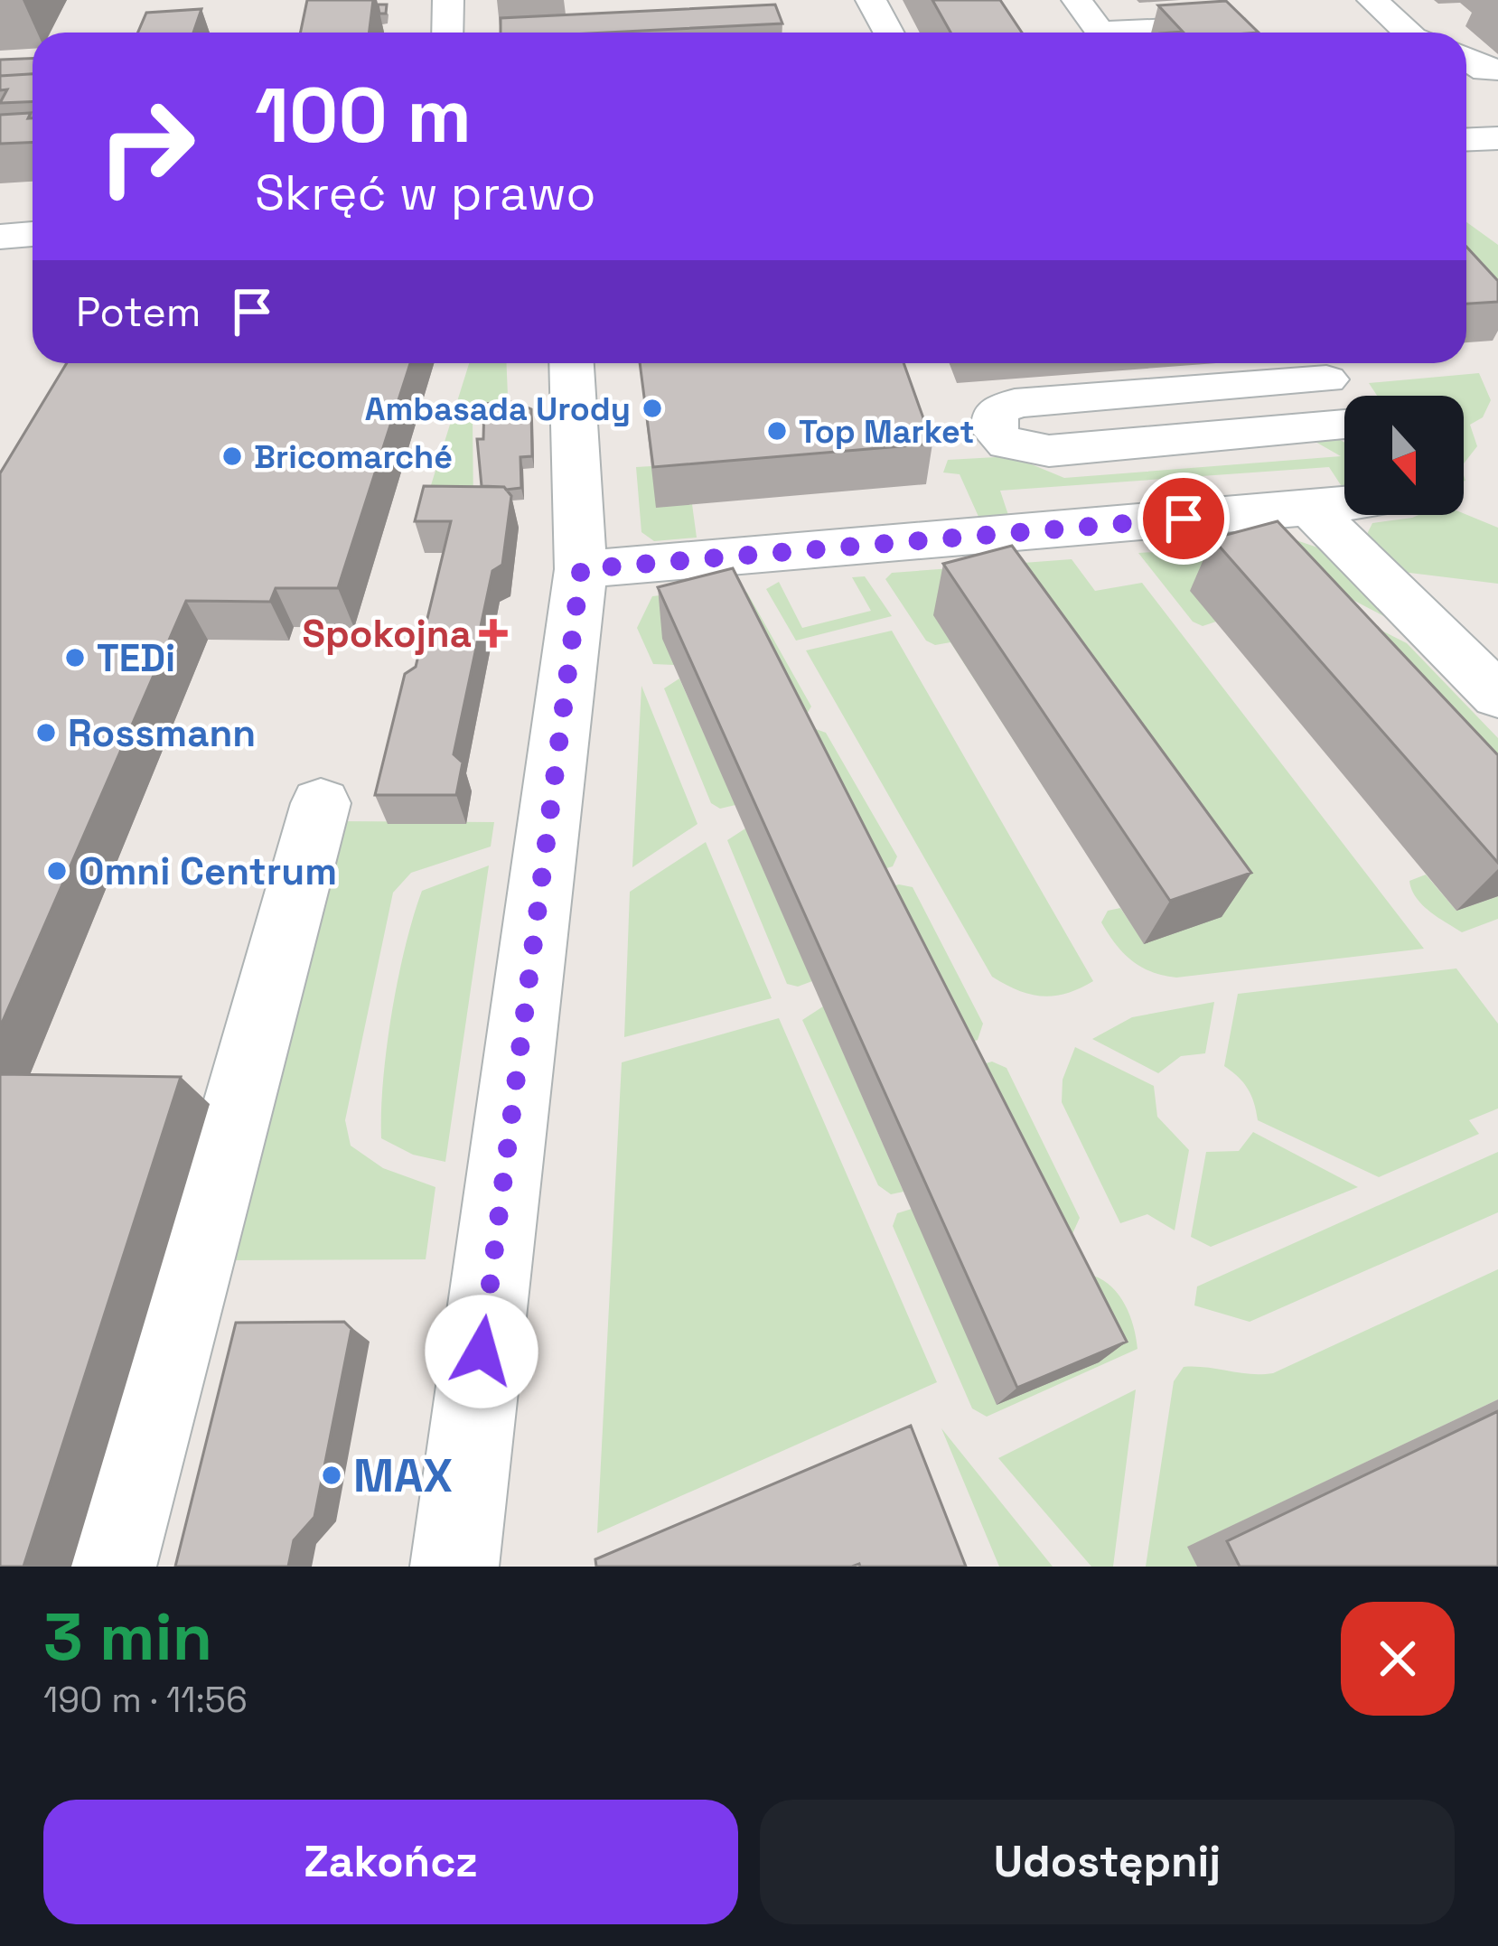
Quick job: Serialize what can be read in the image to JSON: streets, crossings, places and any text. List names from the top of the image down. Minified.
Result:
{"places":{"other":["Ambasada Urody","Top Market","Bricomarché","TEDi","Rossmann","Omni Centrum","MAX"],"health":["Spokojna"]},"north":"bottom","page":{"turn":["100 m","Skręć w prawo"],"then":"Potem","heading":["3 min","190 m · 11:56"],"buttons":["Zakończ","Udostępnij"]}}
